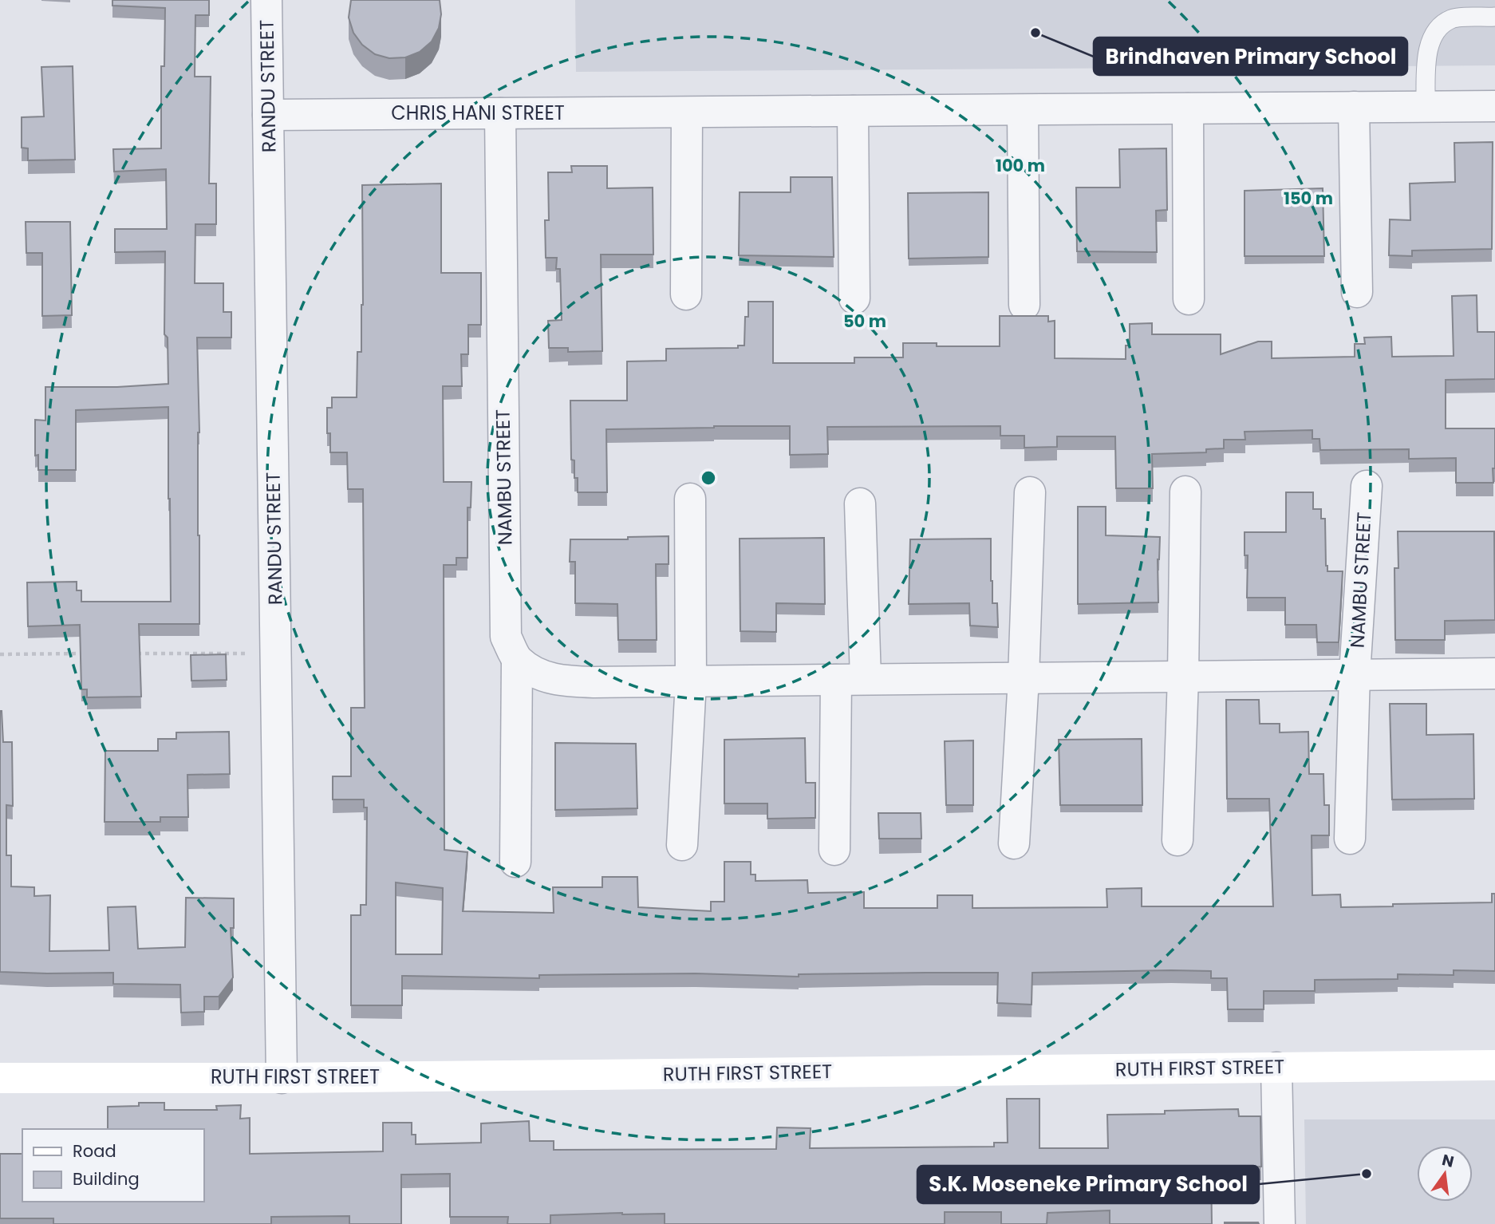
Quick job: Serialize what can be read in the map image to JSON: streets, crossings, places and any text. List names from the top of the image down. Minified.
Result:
{"streets":{"street":["RANDU STREET","CHRIS HANI STREET","NAMBU STREET","RUTH FIRST STREET"]},"crossings":[["RANDU STREET","CHRIS HANI STREET"],["RANDU STREET","RUTH FIRST STREET"],["CHRIS HANI STREET","NAMBU STREET"]],"places":["Brindhaven Primary School","S.K. Moseneke Primary School"],"legend":["Road","Building"],"north":"top","rings":["100 m","150 m","50 m"]}
